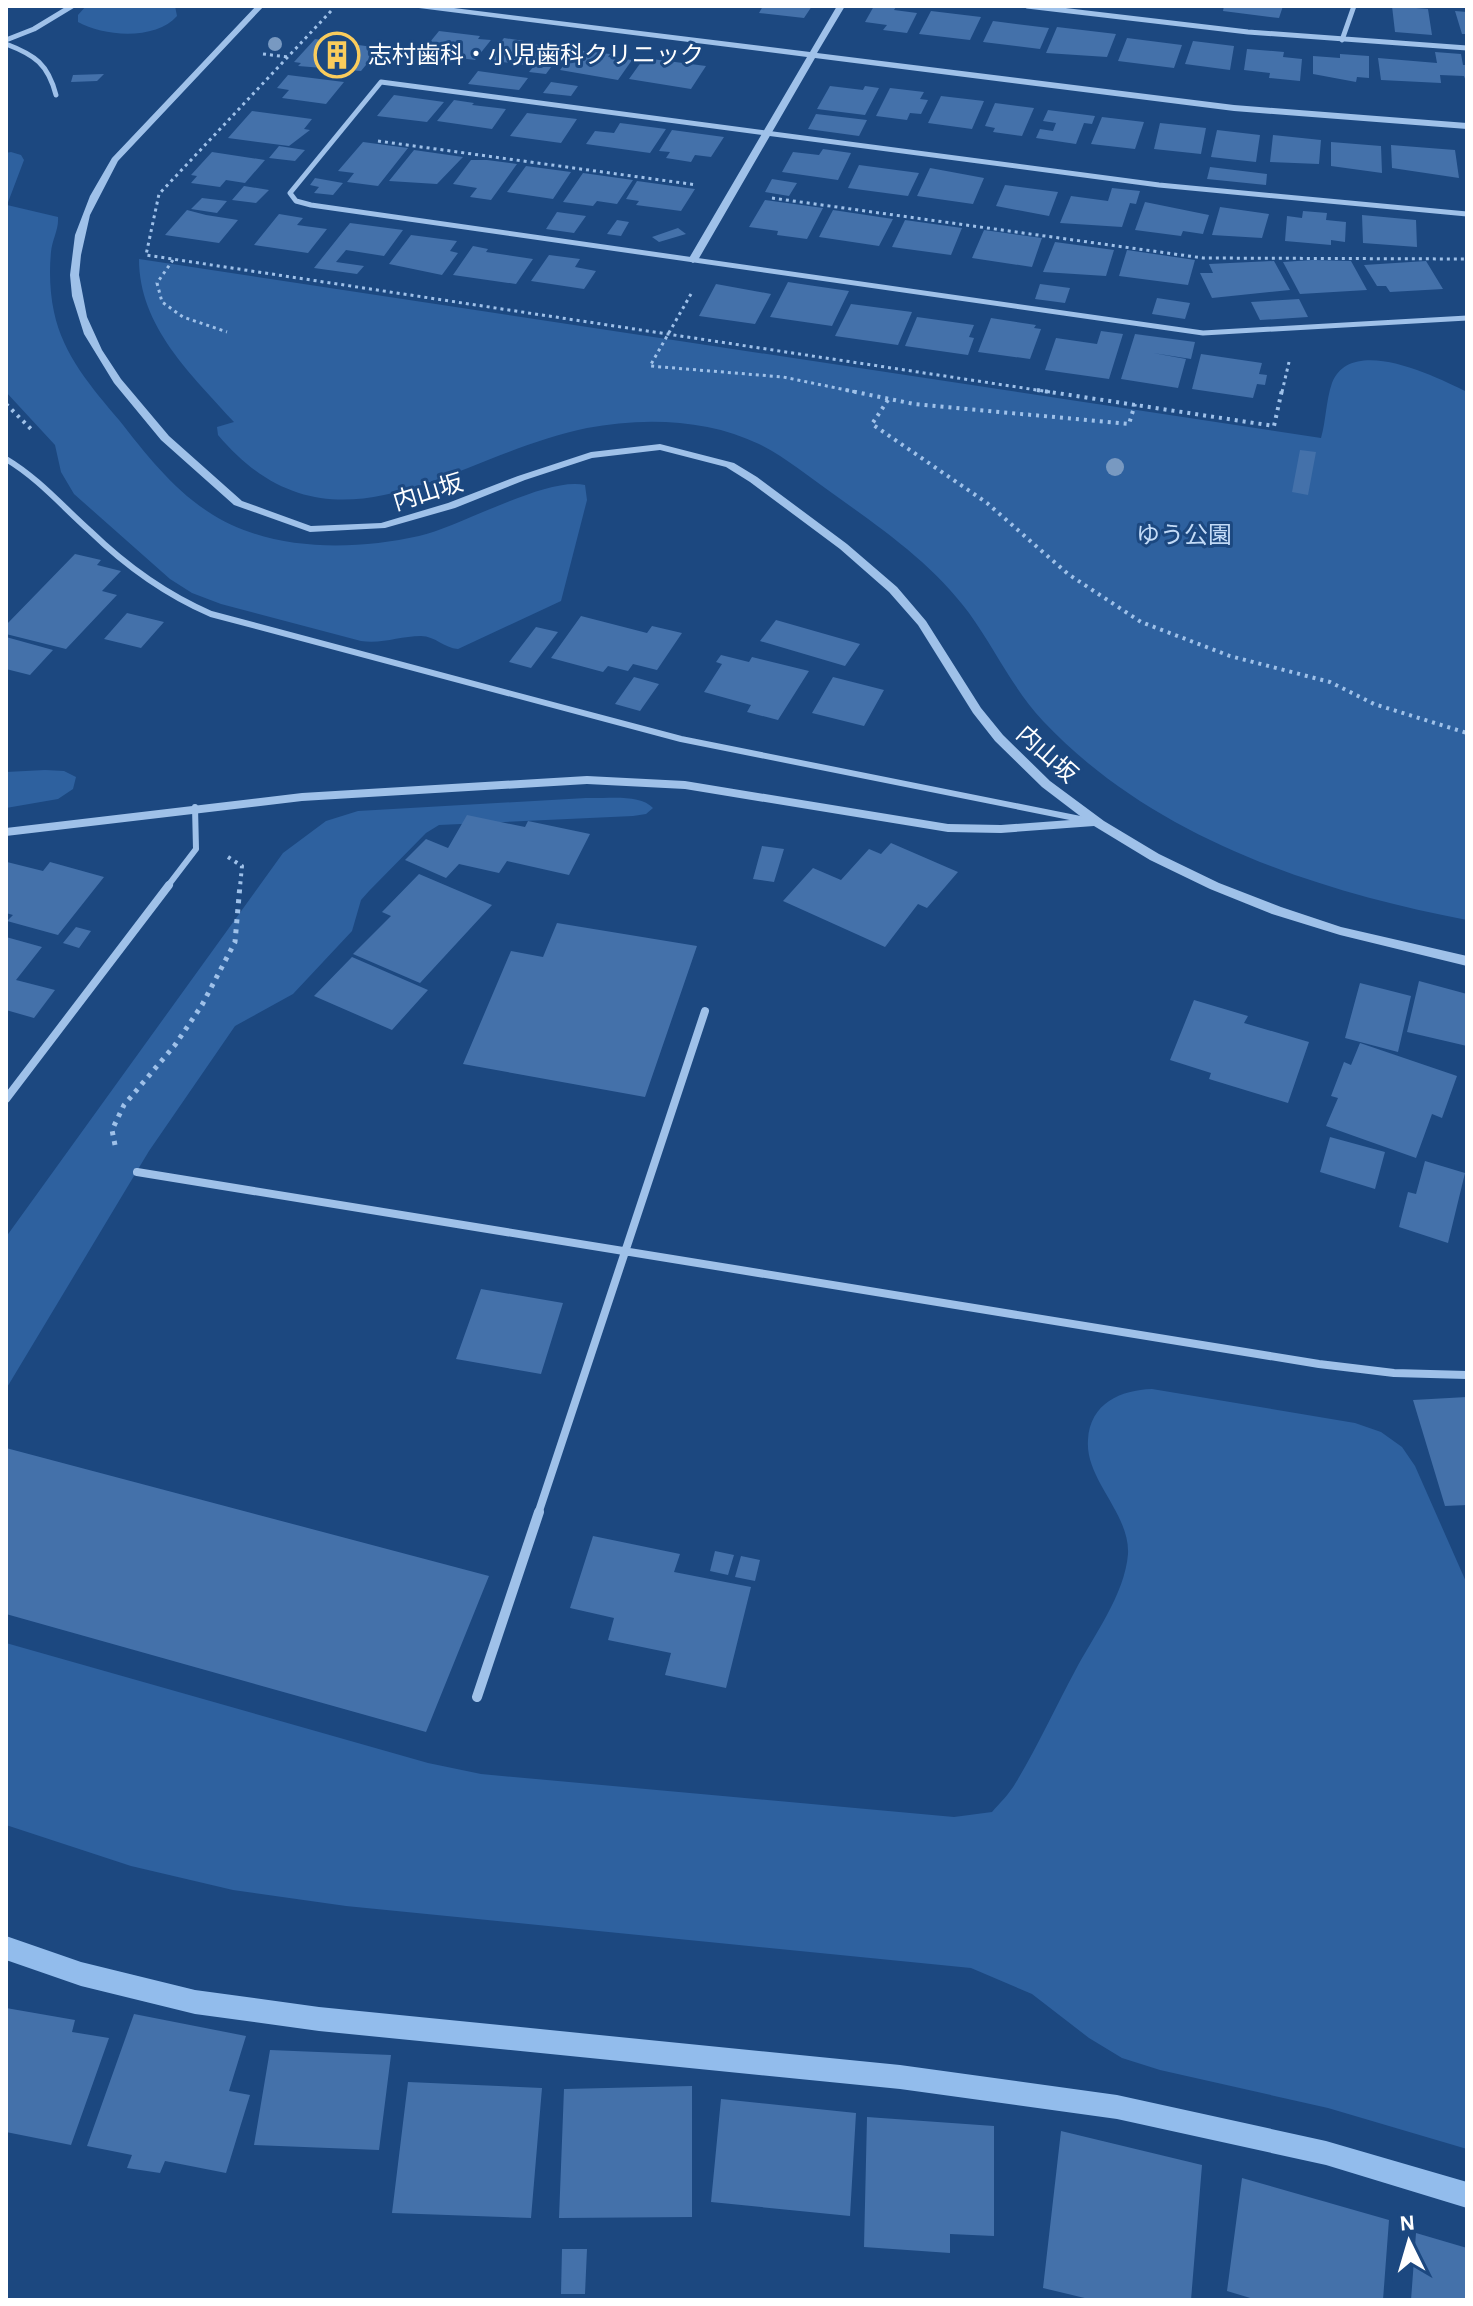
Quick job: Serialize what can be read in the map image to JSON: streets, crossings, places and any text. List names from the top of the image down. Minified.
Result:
{"streets":{"street":["内山坂"]},"parks":["ゆう公園"],"places":{"building":["志村歯科・小児歯科クリニック"]},"north":"top"}
